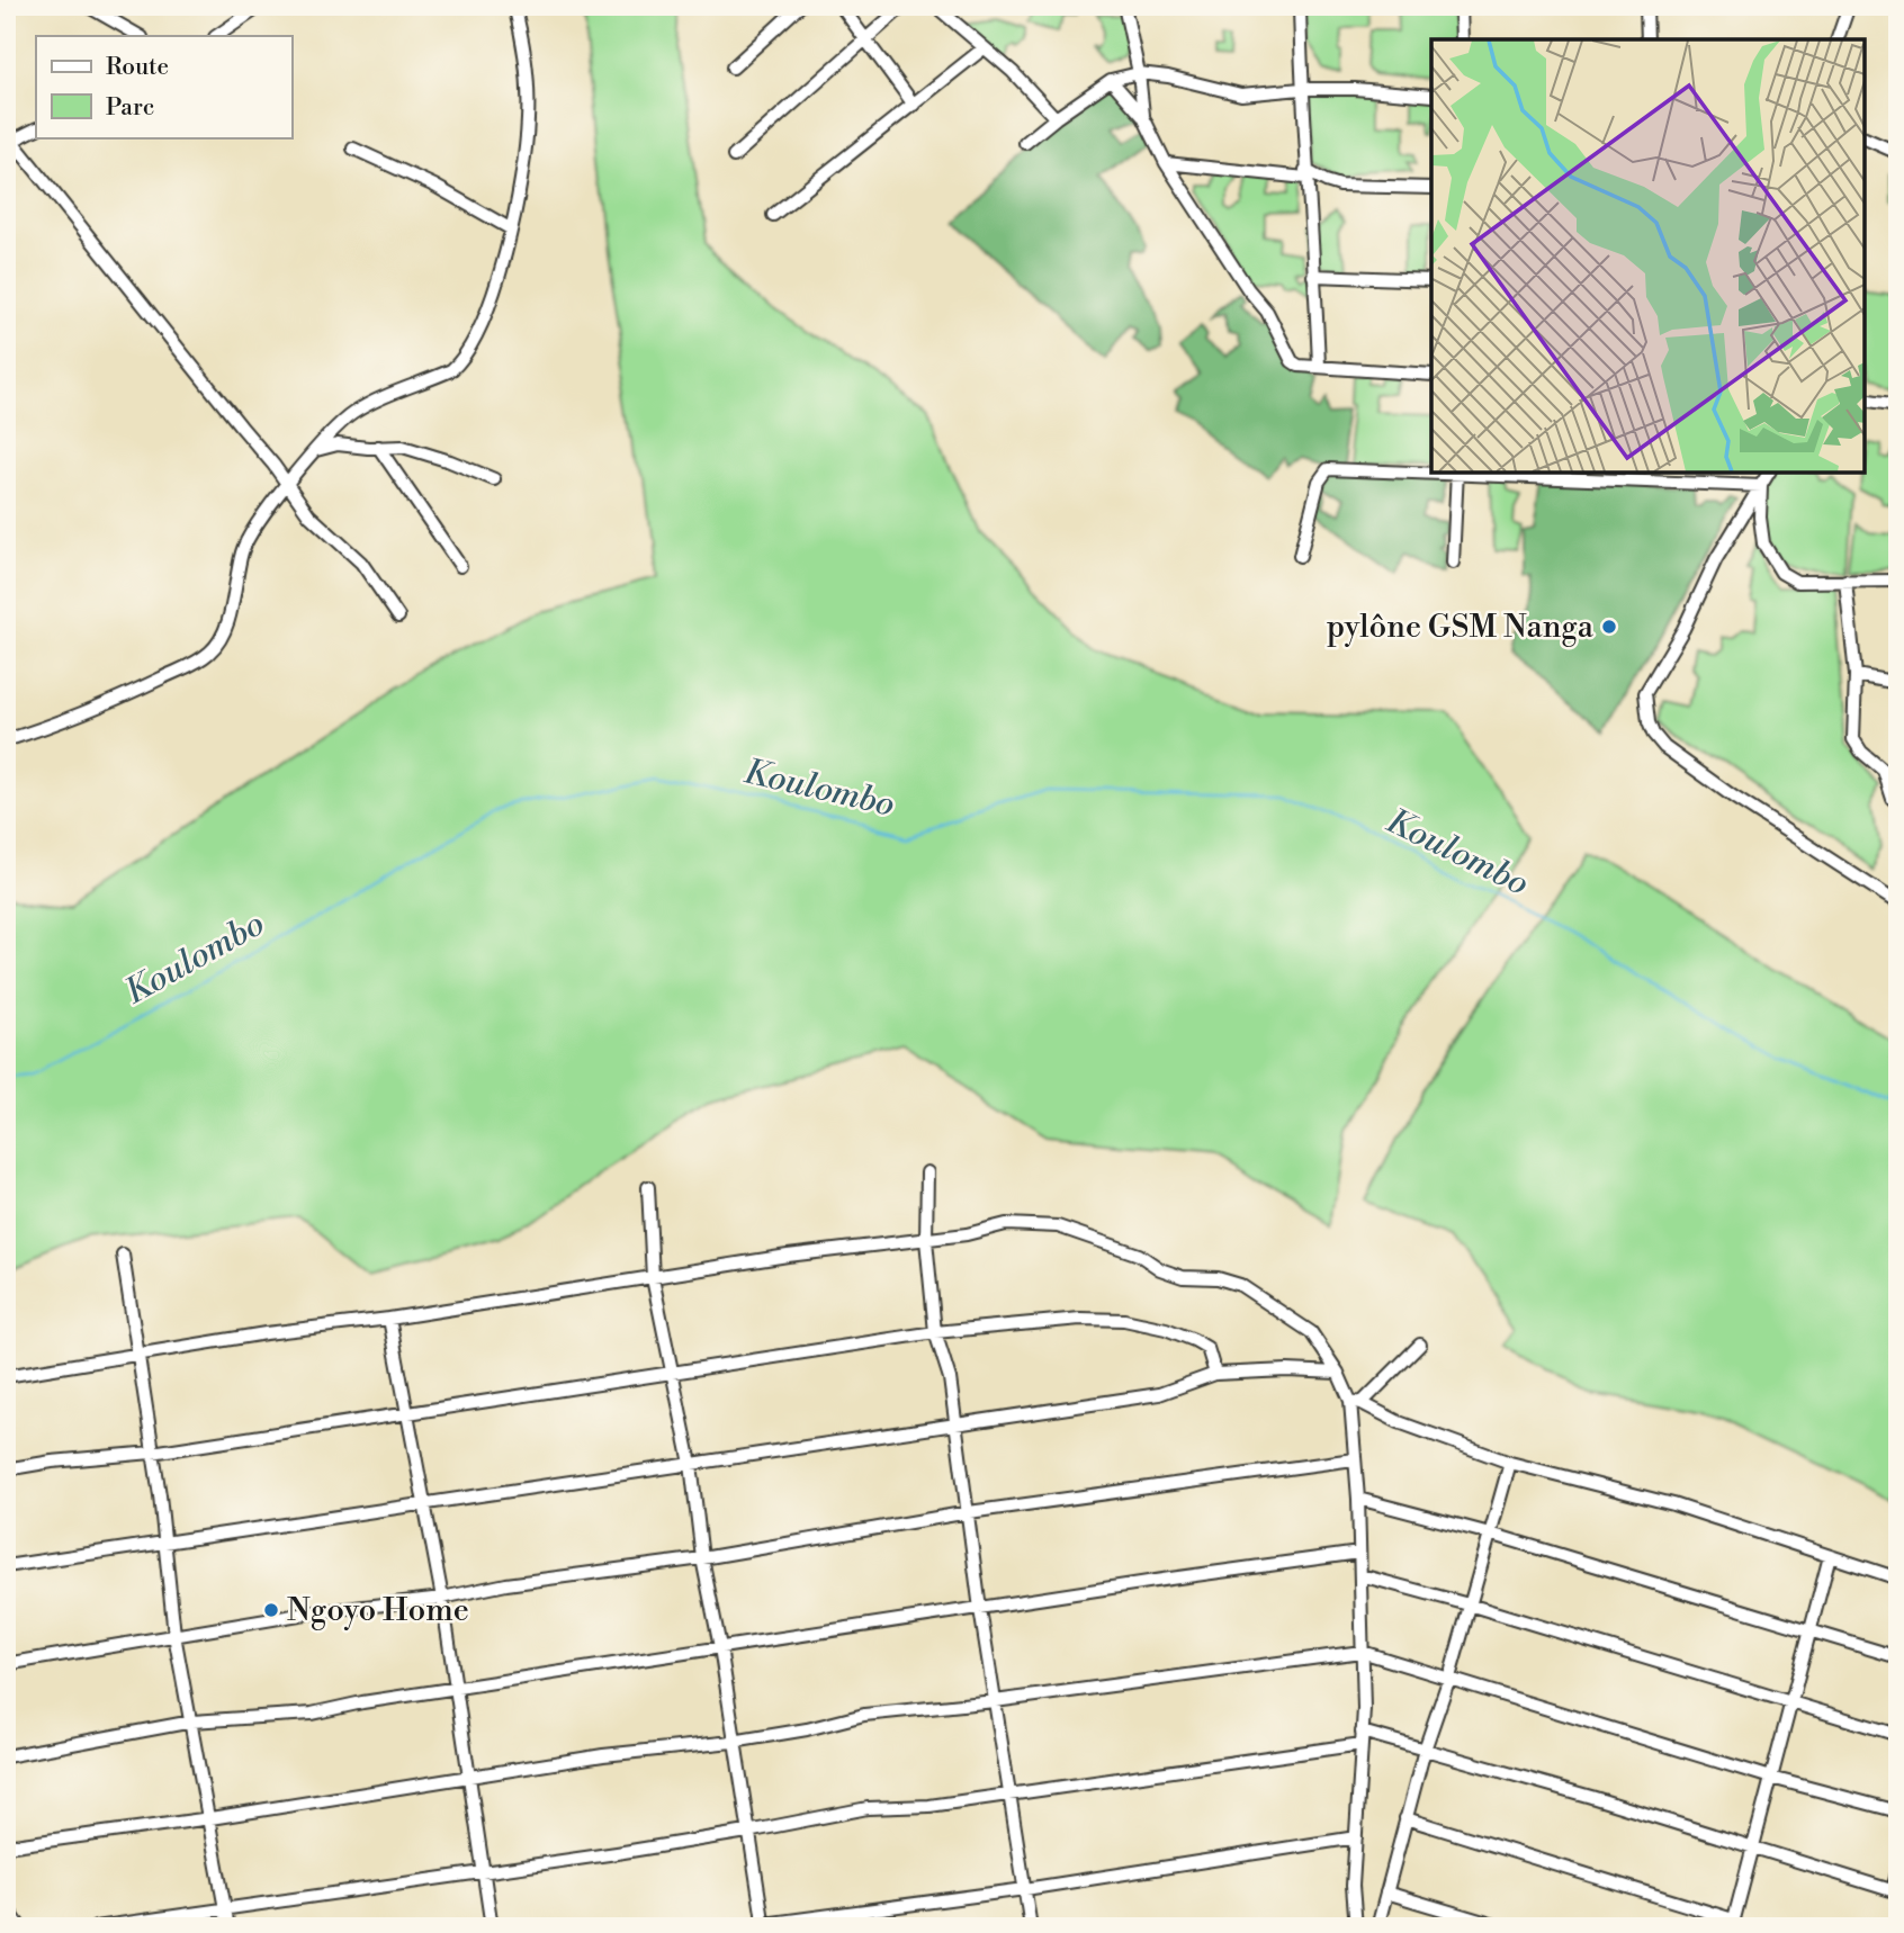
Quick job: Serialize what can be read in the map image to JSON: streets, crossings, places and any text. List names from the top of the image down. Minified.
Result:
{"water":["Koulombo"],"places":["pylône GSM Nanga","Ngoyo Home"],"legend":["Route","Parc"]}
